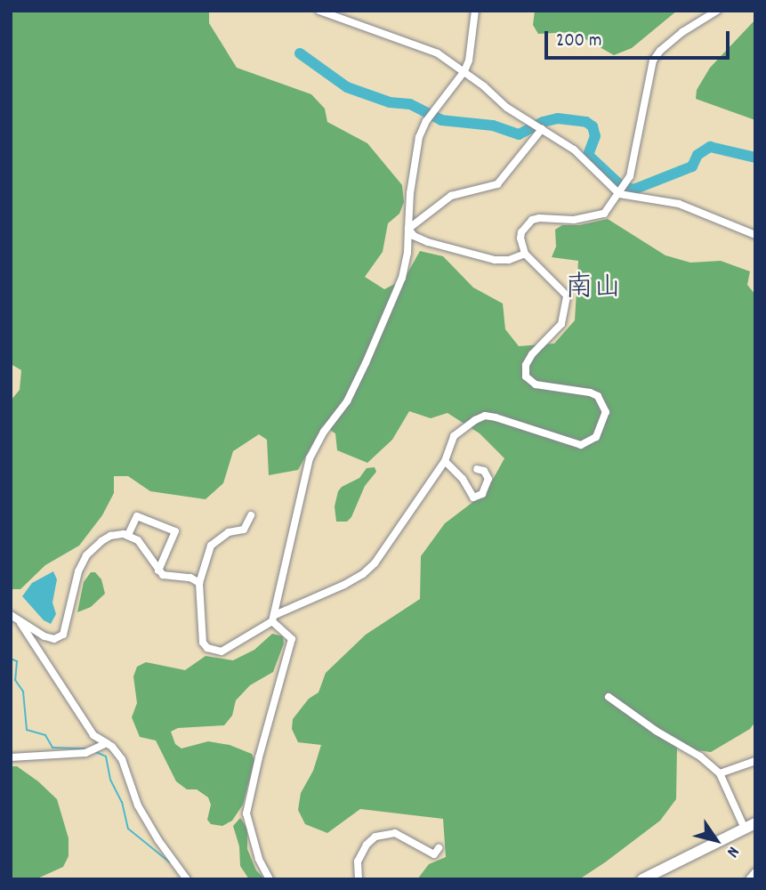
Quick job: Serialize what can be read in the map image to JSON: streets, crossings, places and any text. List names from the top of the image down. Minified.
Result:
{"districts":["南山"],"scale_bar":"200 m","north":"bottom right"}
